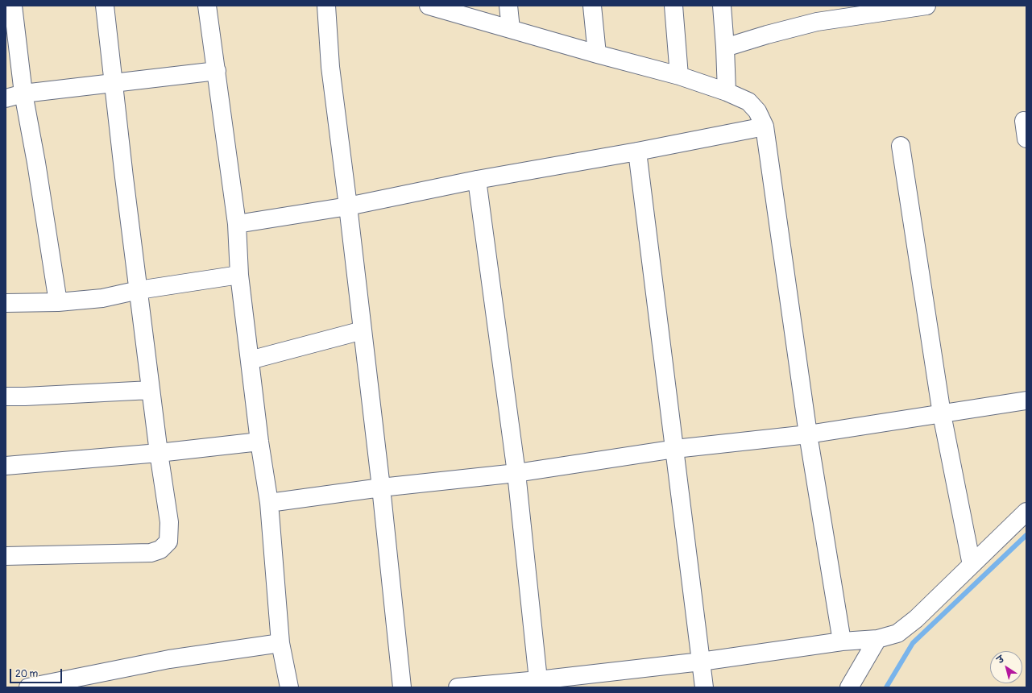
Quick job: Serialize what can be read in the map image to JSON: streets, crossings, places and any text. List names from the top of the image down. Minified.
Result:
{"scale_bar":"20 m","north":"top left"}
